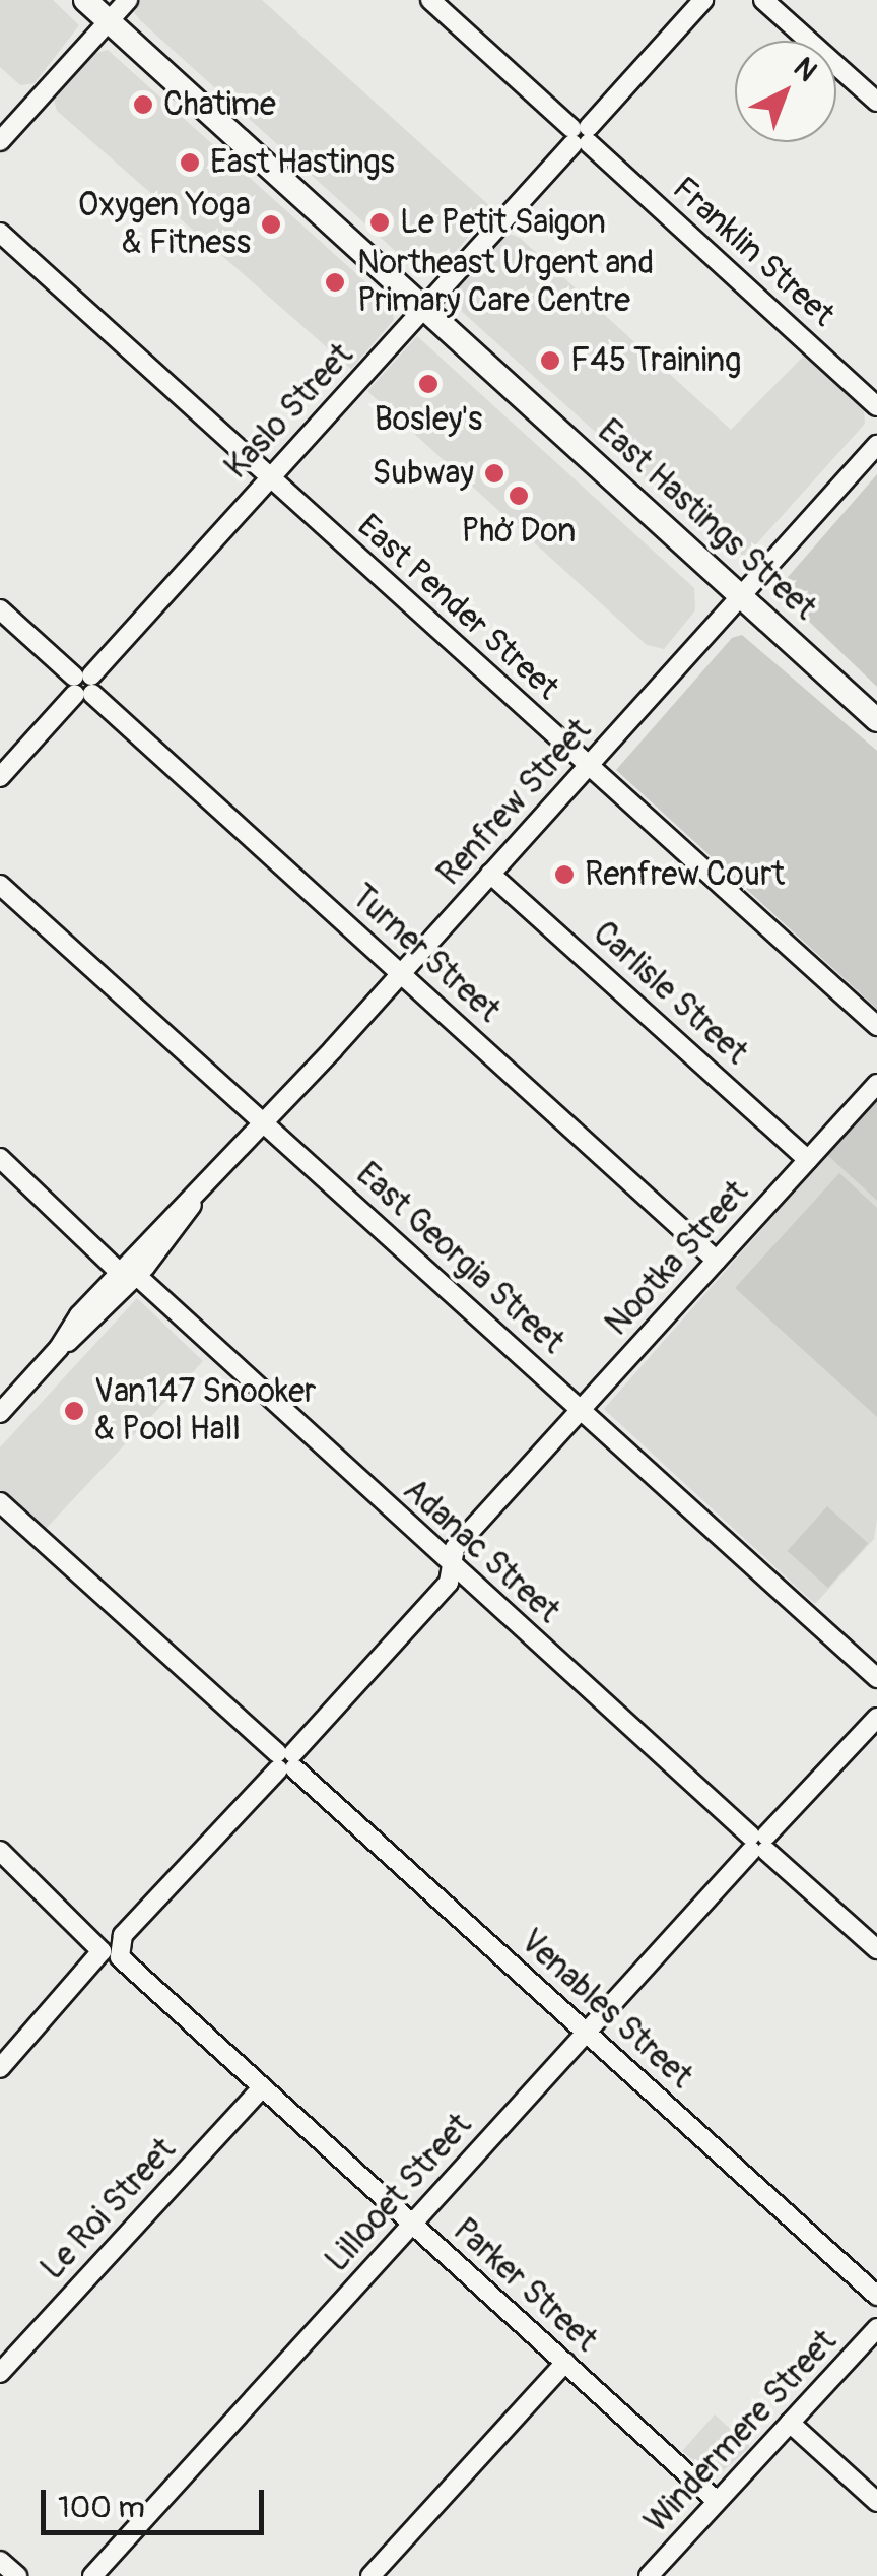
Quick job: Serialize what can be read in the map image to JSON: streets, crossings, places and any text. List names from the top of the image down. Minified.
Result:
{"streets":{"main road":["East Hastings Street"],"street":["Franklin Street","Kaslo Street","East Pender Street","Renfrew Street","Turner Street","Carlisle Street","East Georgia Street","Nootka Street","Adanac Street","Venables Street","Lillooet Street","Le Roi Street","Parker Street","Windermere Street"]},"crossings":[["Franklin Street","Kaslo Street"],["Kaslo Street","East Hastings Street"],["Kaslo Street","East Pender Street"],["Kaslo Street","Turner Street"],["East Hastings Street","Renfrew Street"],["East Pender Street","Renfrew Street"],["Renfrew Street","Turner Street"],["Renfrew Street","Carlisle Street"],["Renfrew Street","East Georgia Street"],["Renfrew Street","Adanac Street"],["Turner Street","Nootka Street"],["Carlisle Street","Nootka Street"],["East Georgia Street","Nootka Street"],["Nootka Street","Adanac Street"],["Nootka Street","Venables Street"],["Nootka Street","Parker Street"],["Adanac Street","Lillooet Street"],["Venables Street","Lillooet Street"],["Lillooet Street","Parker Street"],["Le Roi Street","Parker Street"],["Parker Street","Windermere Street"]],"places":["Chatime","East Hastings","Le Petit Saigon","Oxygen Yoga & Fitness","Northeast Urgent and Primary Care Centre","F45 Training","Bosley's","Subway","Phở Don","Renfrew Court","Van147 Snooker & Pool Hall"],"scale_bar":"100 m","north":"top right"}
